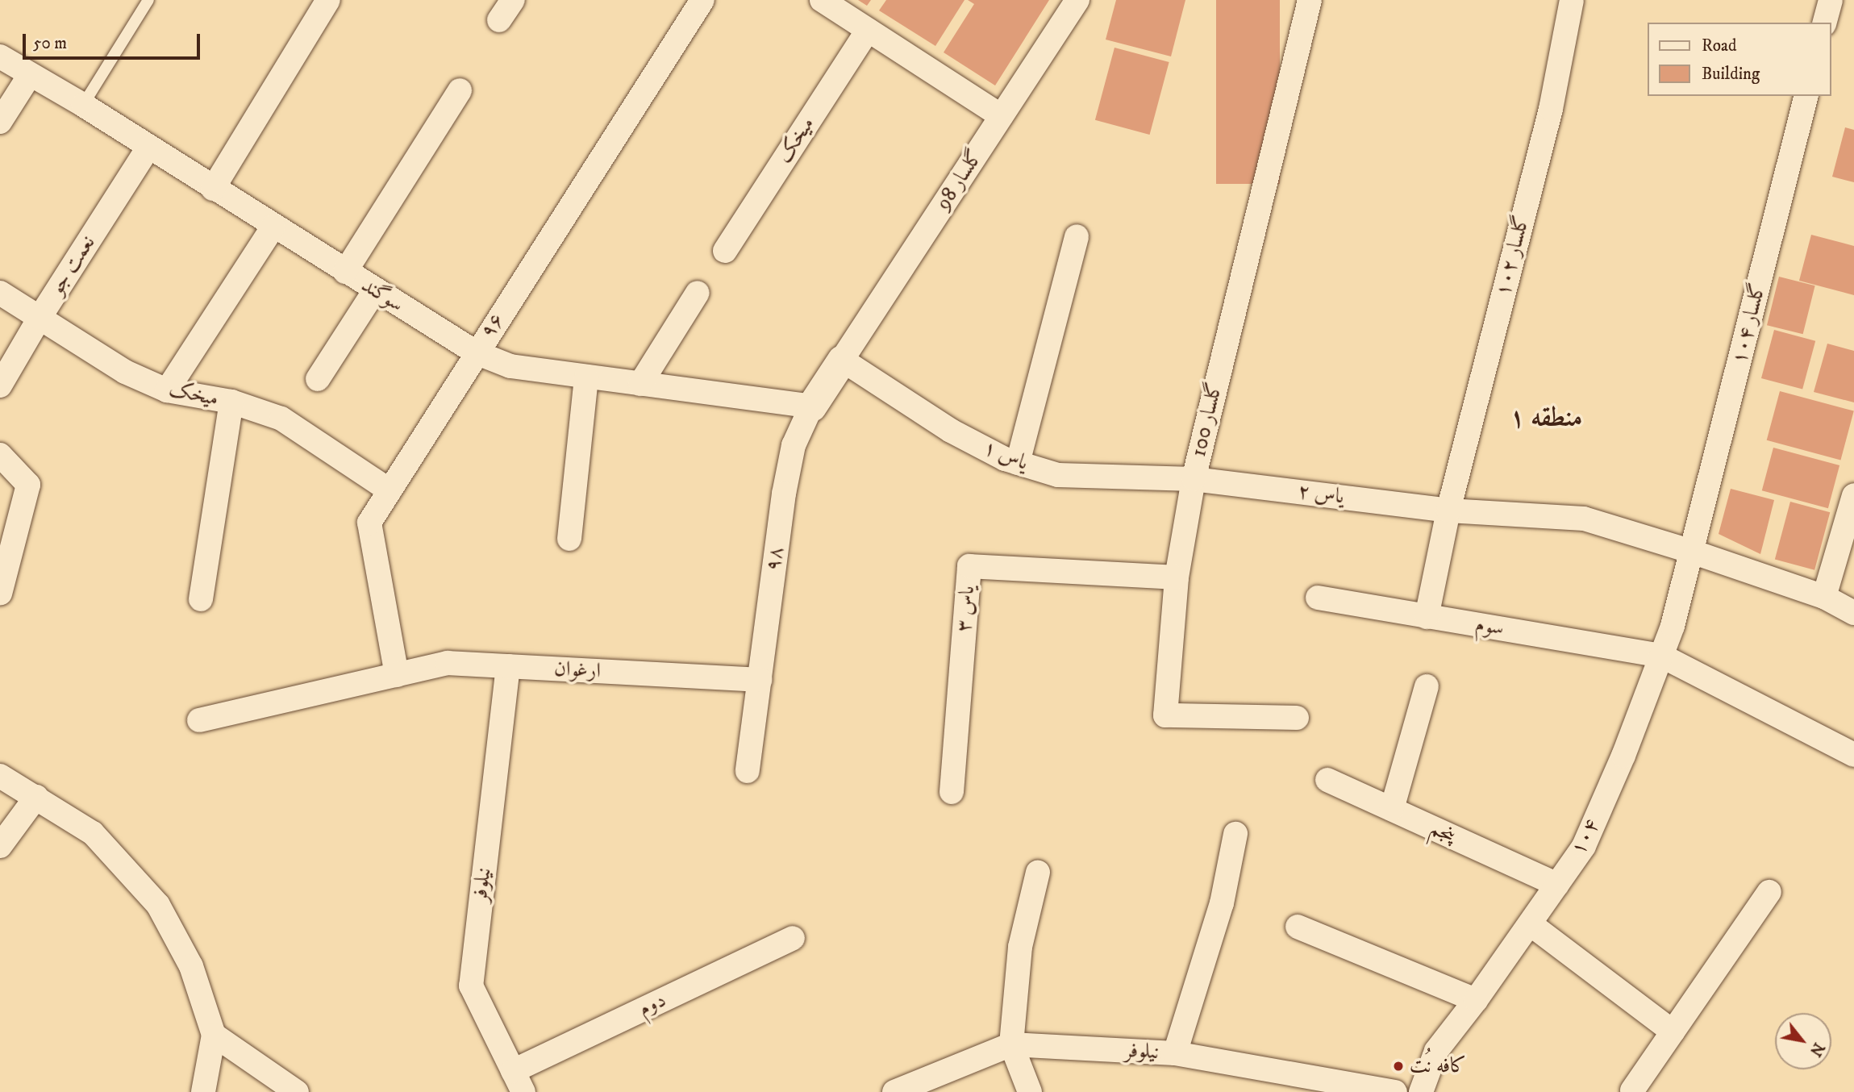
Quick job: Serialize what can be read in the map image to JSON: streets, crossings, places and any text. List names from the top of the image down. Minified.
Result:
{"streets":{"street":["میخک","گلسار 98","گلسار ۱۰۲","نعمت جو","سوگند","گلسار ۱۰۴","۹۶","گلسار 100","یاس ۱","یاس ۲","۹۸","یاس ۳","سوم","ارغوان","پنجم","۱۰۴","نیلوفر","دوم"]},"crossings":[["میخک","نعمت جو"],["میخک","۹۶"],["گلسار 98","یاس ۱"],["گلسار 98","۹۸"],["گلسار ۱۰۲","یاس ۲"],["گلسار ۱۰۲","سوم"],["نعمت جو","سوگند"],["سوگند","۹۶"],["سوگند","۹۸"],["گلسار ۱۰۴","یاس ۲"],["گلسار ۱۰۴","۱۰۴"],["۹۶","ارغوان"],["گلسار 100","یاس ۱"],["گلسار 100","یاس ۲"],["گلسار 100","یاس ۳"],["یاس ۱","یاس ۲"],["یاس ۱","۹۸"],["یاس ۲","۱۰۴"],["۹۸","ارغوان"],["سوم","۱۰۴"],["ارغوان","نیلوفر"],["پنجم","۱۰۴"],["نیلوفر","دوم"]],"districts":["منطقه ۱"],"places":["کافه نُت"],"legend":["Road","Building"],"scale_bar":"50 m","north":"bottom right"}
